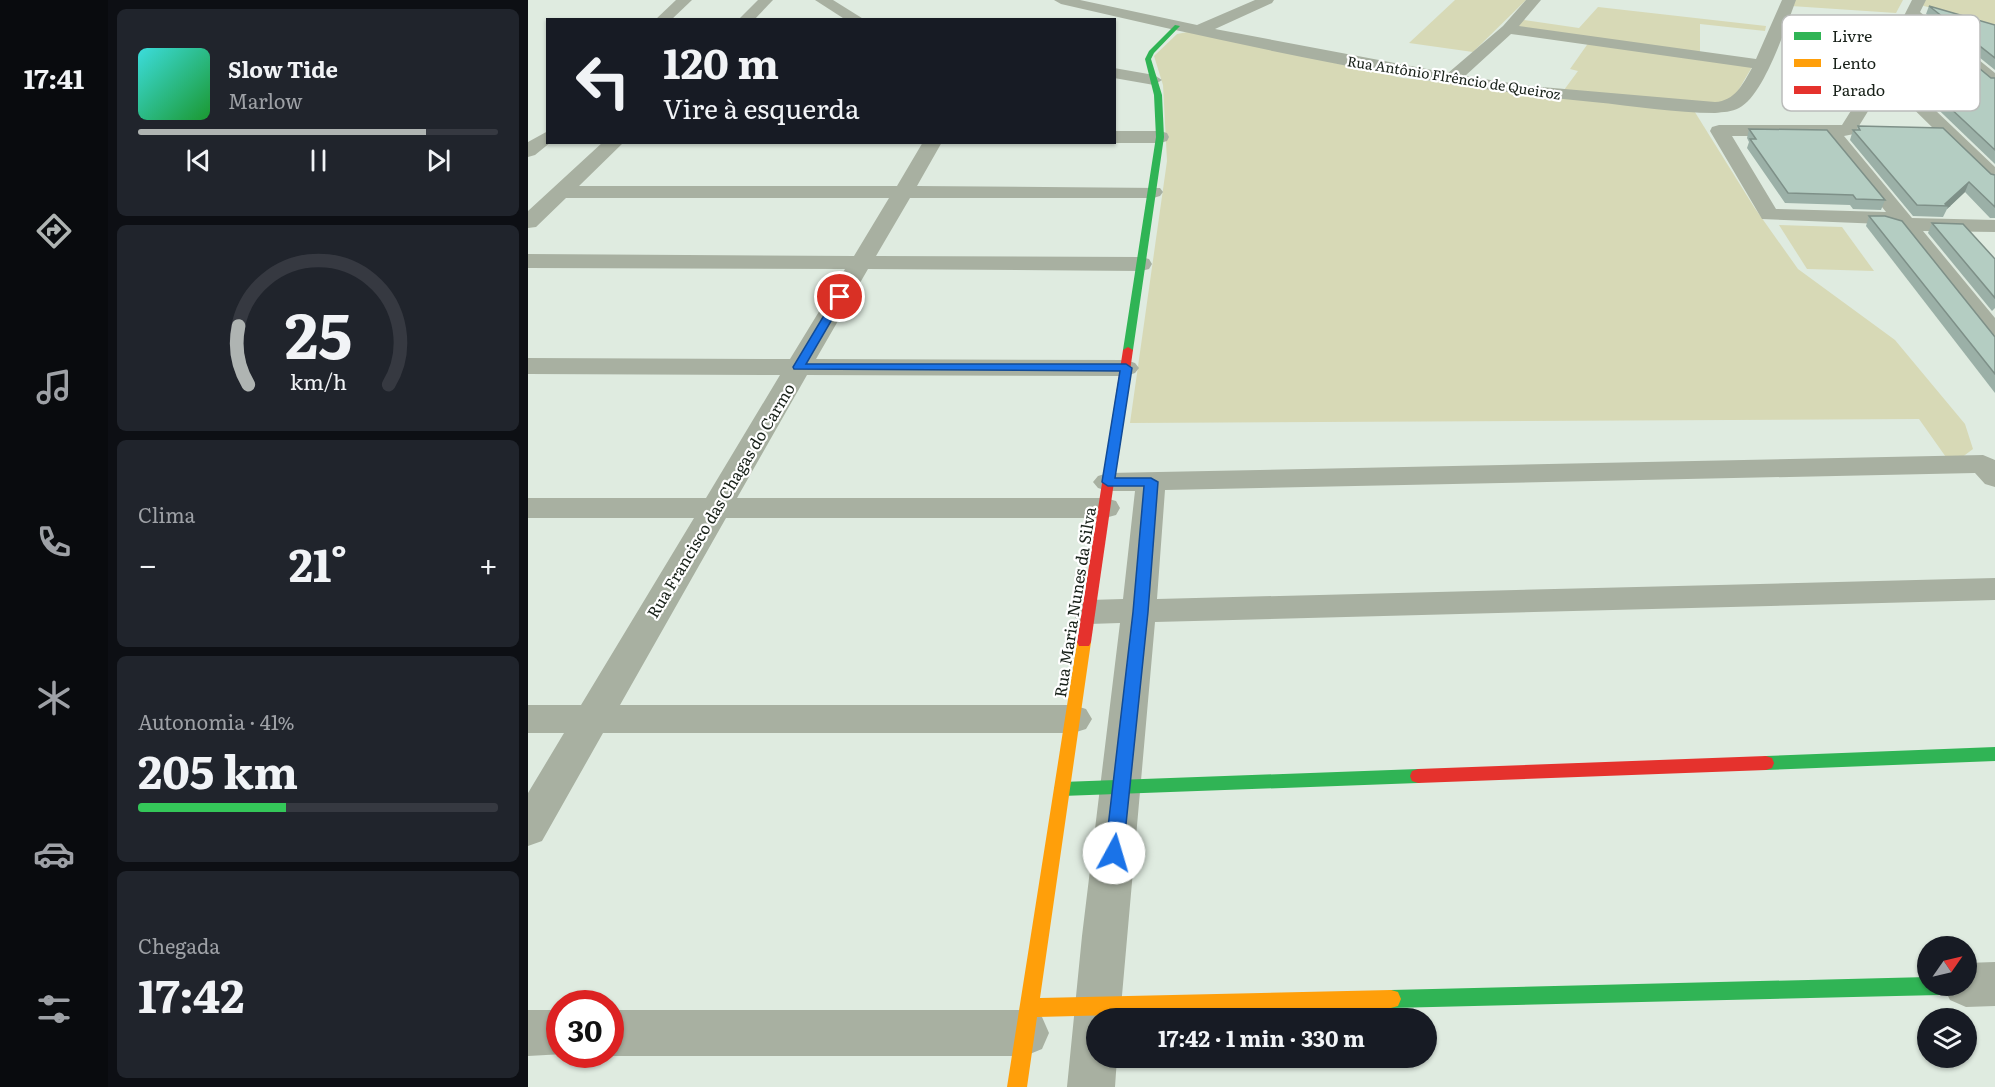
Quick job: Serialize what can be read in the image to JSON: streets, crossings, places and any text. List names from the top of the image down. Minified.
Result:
{"streets":{"street":["Rua Antônio Flrêncio de Queiroz","Rua Francisco das Chagas do Carmo","Rua Maria Nunes da Silva"]},"crossings":[["Rua Antônio Flrêncio de Queiroz","Rua Maria Nunes da Silva"]],"legend":["Livre","Lento","Parado"],"north":"top right","page":{"tabs":"17:41","turn":["120 m","Vire à esquerda"],"song":["Slow Tide","Marlow"],"tile":["Clima",["Autonomia · 41%","205 km"],["Chegada","17:42"]],"heat":["−","21°","+"],"limit":"30","trip":"17:42 · 1 min · 330 m","gauge":["25","km/h"]}}
